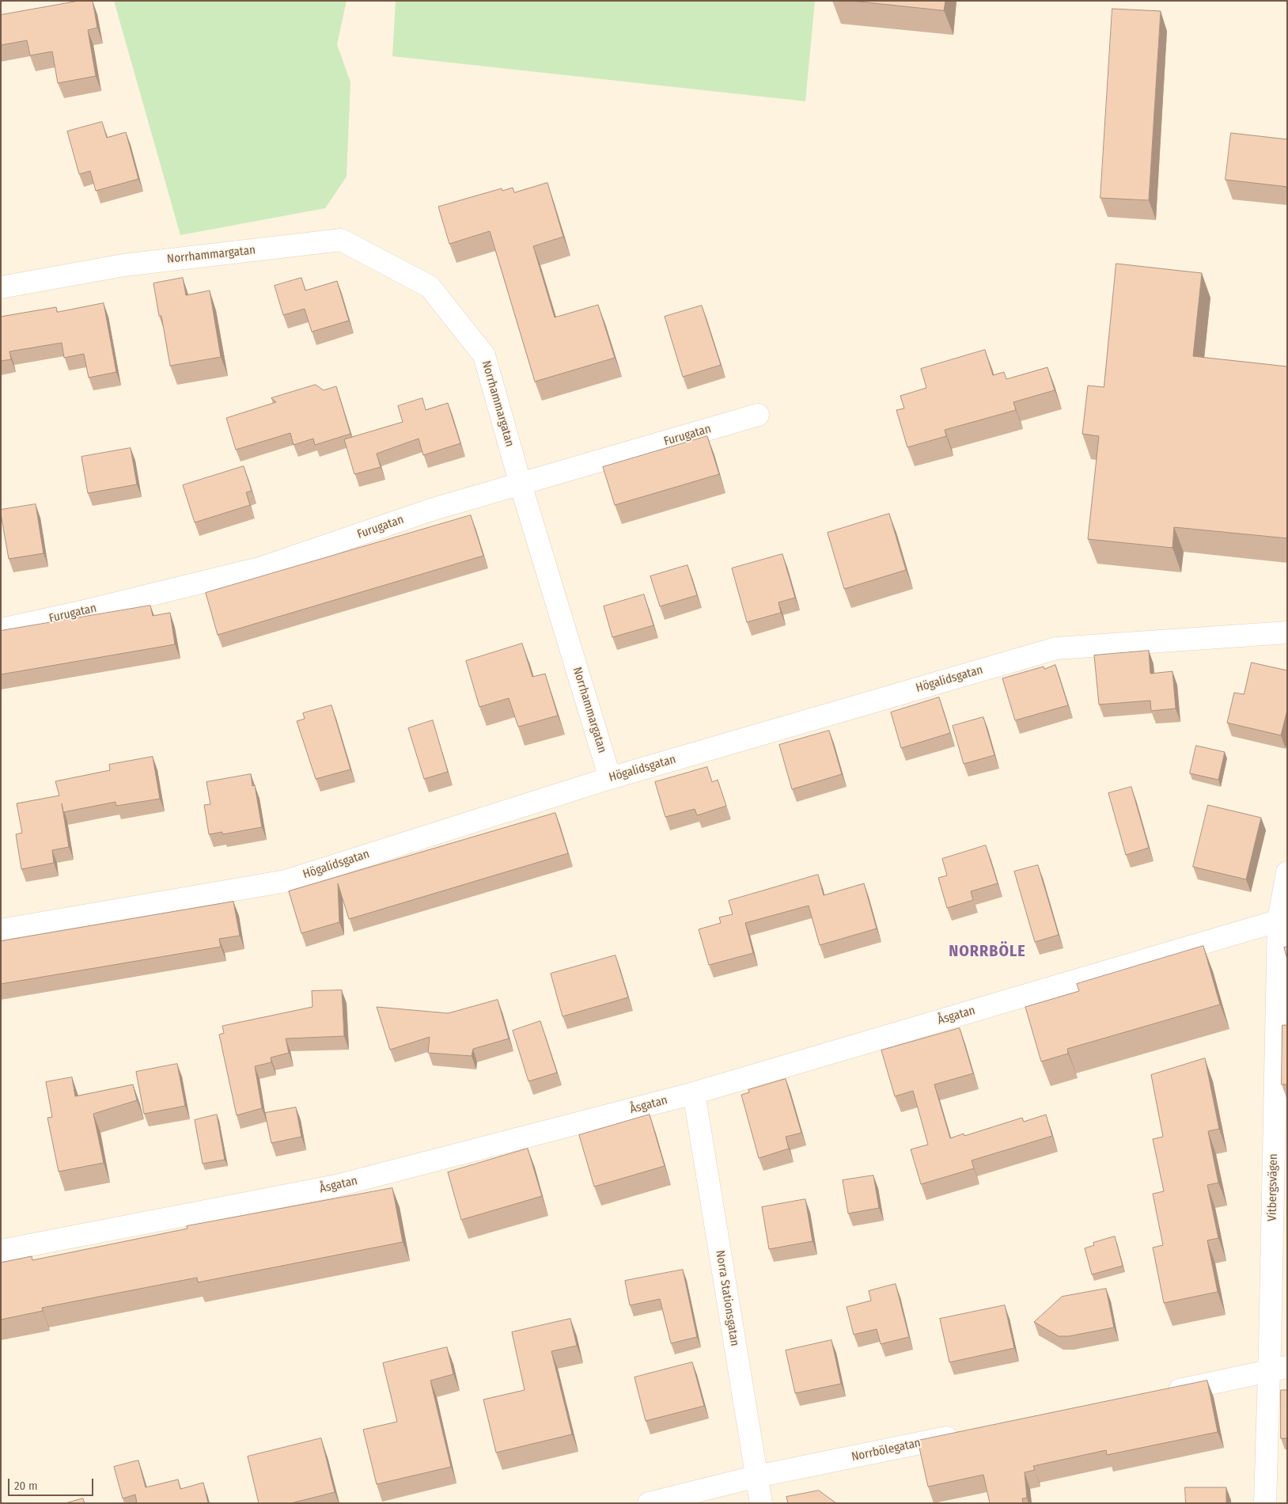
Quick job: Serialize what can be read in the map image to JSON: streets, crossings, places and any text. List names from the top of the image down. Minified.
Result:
{"streets":{"street":["Norrhammargatan","Furugatan","Högalidsgatan","Åsgatan","Vitbergsvägen","Norra Stationsgatan","Norrbölegatan"]},"crossings":[["Norrhammargatan","Furugatan"],["Norrhammargatan","Högalidsgatan"],["Åsgatan","Vitbergsvägen"],["Åsgatan","Norra Stationsgatan"],["Norra Stationsgatan","Norrbölegatan"]],"districts":["NORRBÖLE"],"scale_bar":"20 m"}
